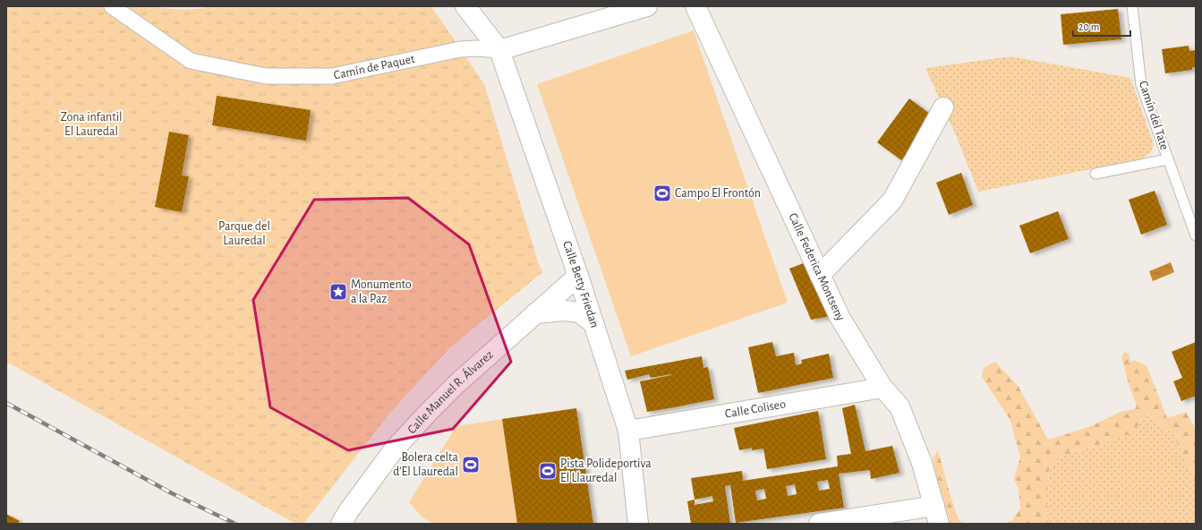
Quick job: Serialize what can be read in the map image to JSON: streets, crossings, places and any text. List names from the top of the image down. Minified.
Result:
{"streets":{"street":["Camín de Paquet","Calle Federica Montseny","Calle Betty Friedan","Calle Manuel R. Álvarez","Calle Coliseo"],"lane":["Camín del Tate"]},"crossings":[["Camín de Paquet","Calle Betty Friedan"],["Calle Federica Montseny","Calle Coliseo"],["Calle Betty Friedan","Calle Manuel R. Álvarez"],["Calle Betty Friedan","Calle Coliseo"]],"parks":["Zona infantil El Lauredal","Parque del Lauredal"],"places":{"sports":["Campo El Frontón","Bolera celta d'El Llauredal","Pista Polideportiva El Llauredal"],"place":["Monumento a la Paz"]},"scale_bar":"20 m"}
